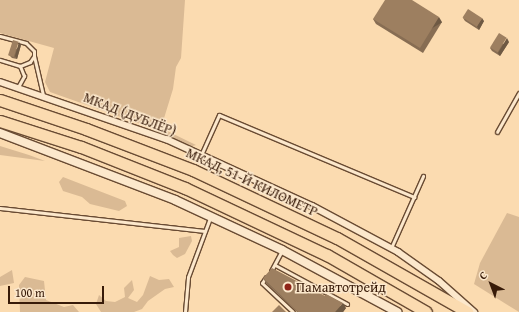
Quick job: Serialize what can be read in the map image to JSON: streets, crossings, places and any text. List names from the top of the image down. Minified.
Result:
{"streets":{"highway":["МКАД, 51-Й КИЛОМЕТР"],"street":["МКАД (ДУБЛЁР)"]},"places":["Памавтотрейд"],"scale_bar":"100 m","north":"top left"}
